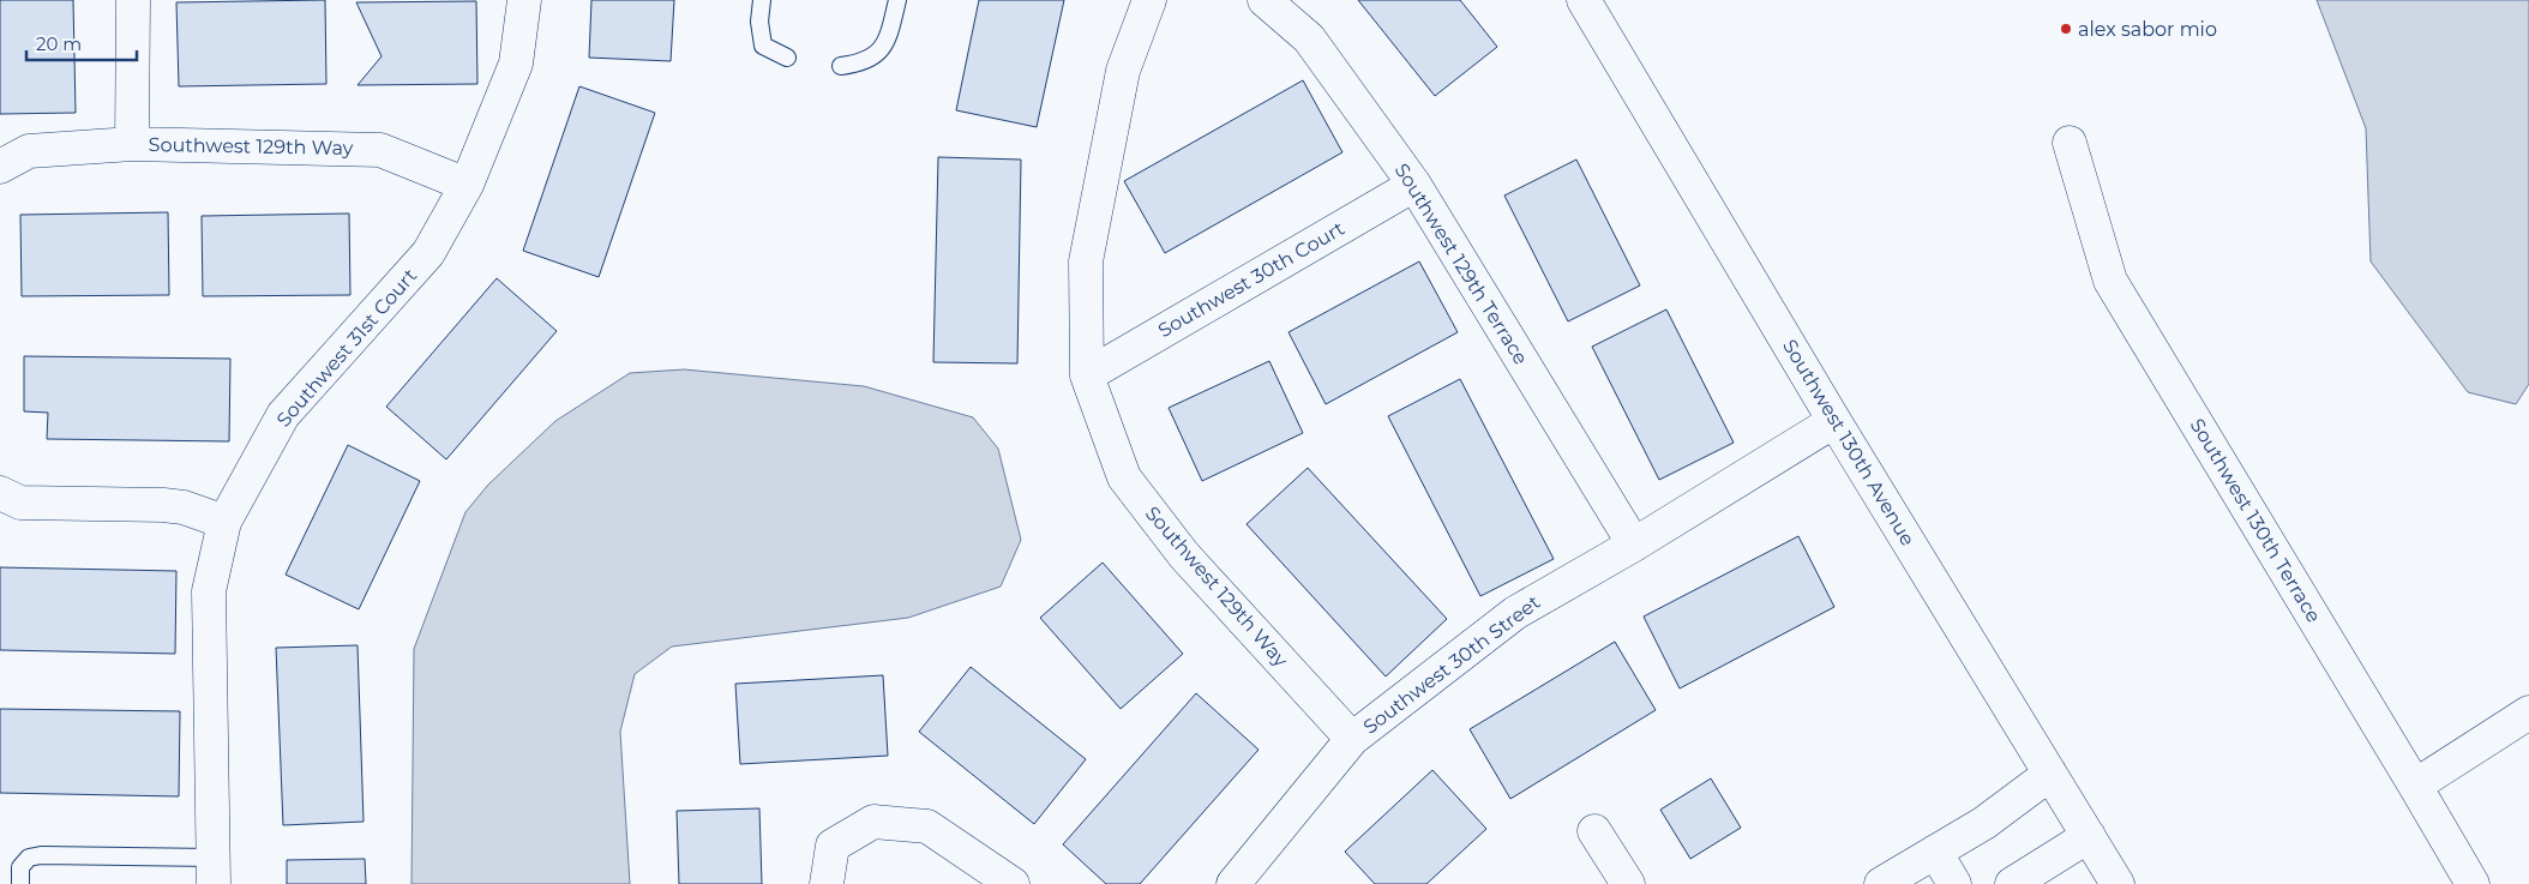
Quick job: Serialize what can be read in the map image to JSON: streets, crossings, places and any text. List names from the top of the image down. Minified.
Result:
{"streets":{"street":["Southwest 129th Way","Southwest 129th Terrace","Southwest 30th Court","Southwest 31st Court","Southwest 130th Avenue","Southwest 130th Terrace","Southwest 30th Street"]},"crossings":[["Southwest 129th Way","Southwest 30th Court"],["Southwest 129th Way","Southwest 31st Court"],["Southwest 129th Way","Southwest 30th Street"],["Southwest 129th Terrace","Southwest 30th Court"],["Southwest 129th Terrace","Southwest 30th Street"],["Southwest 130th Avenue","Southwest 30th Street"]],"places":["alex sabor mio"],"scale_bar":"20 m"}
